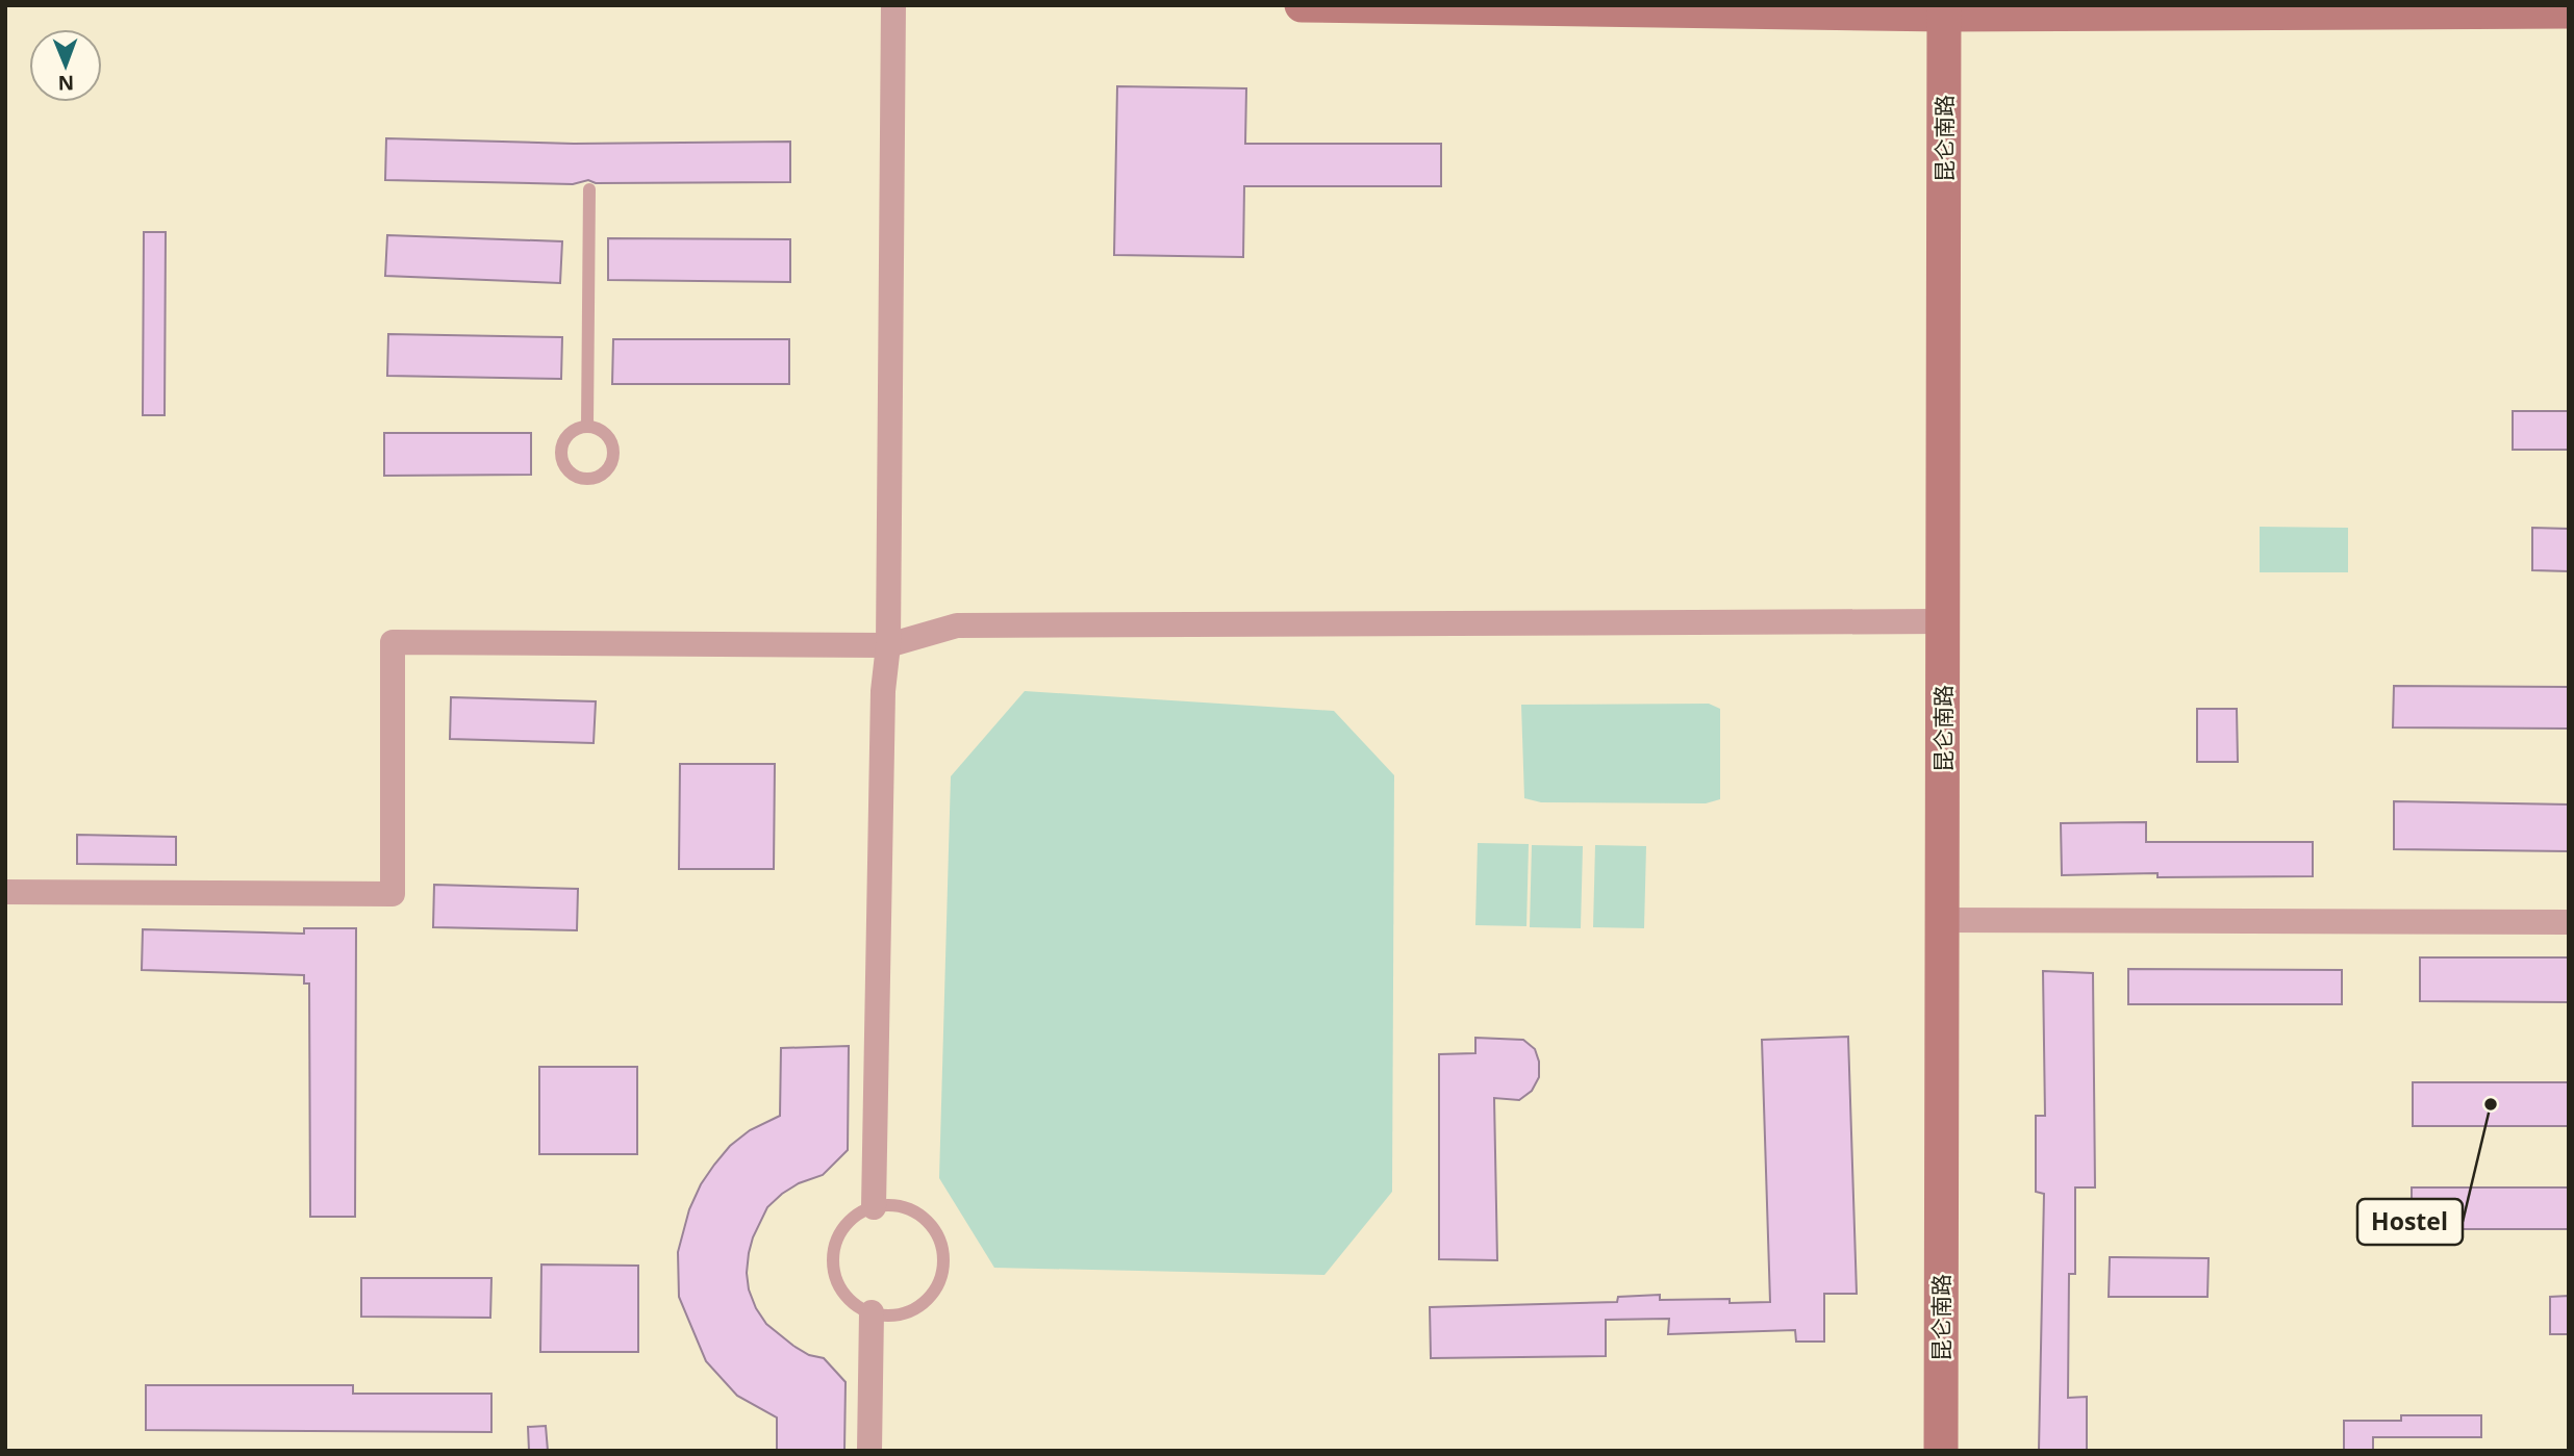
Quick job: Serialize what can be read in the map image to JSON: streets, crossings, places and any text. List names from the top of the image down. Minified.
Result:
{"streets":{"main road":["昆仑南路"]},"places":["Hostel"],"north":"bottom"}
